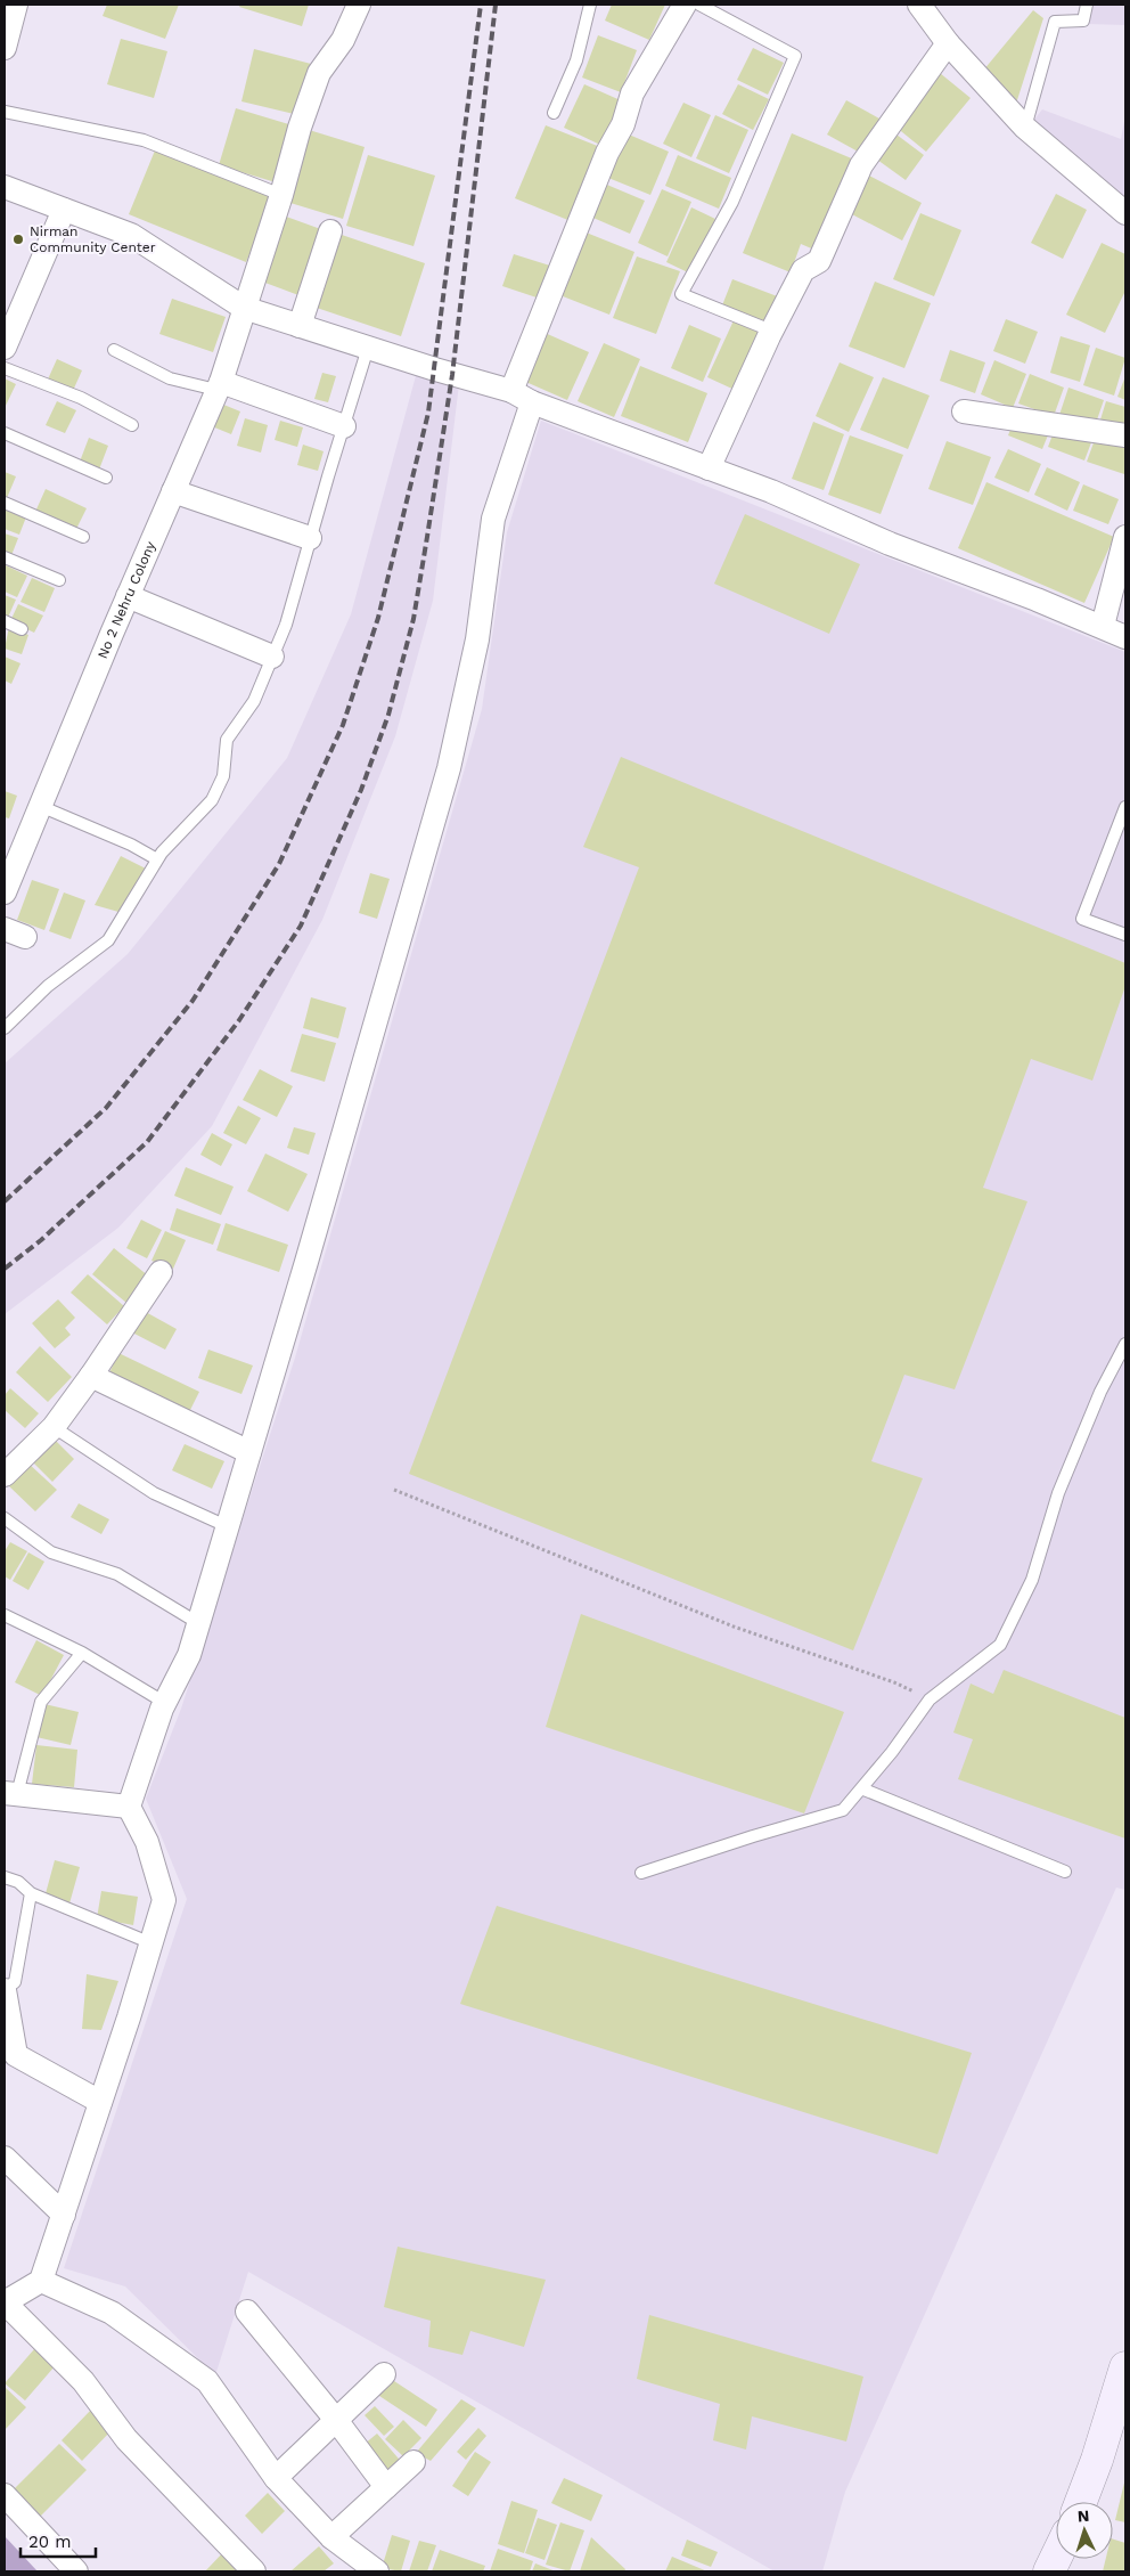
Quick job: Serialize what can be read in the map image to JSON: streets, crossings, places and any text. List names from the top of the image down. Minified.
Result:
{"streets":{"street":["No 2 Nehru Colony"]},"places":["Nirman Community Center"],"scale_bar":"20 m","north":"top"}
